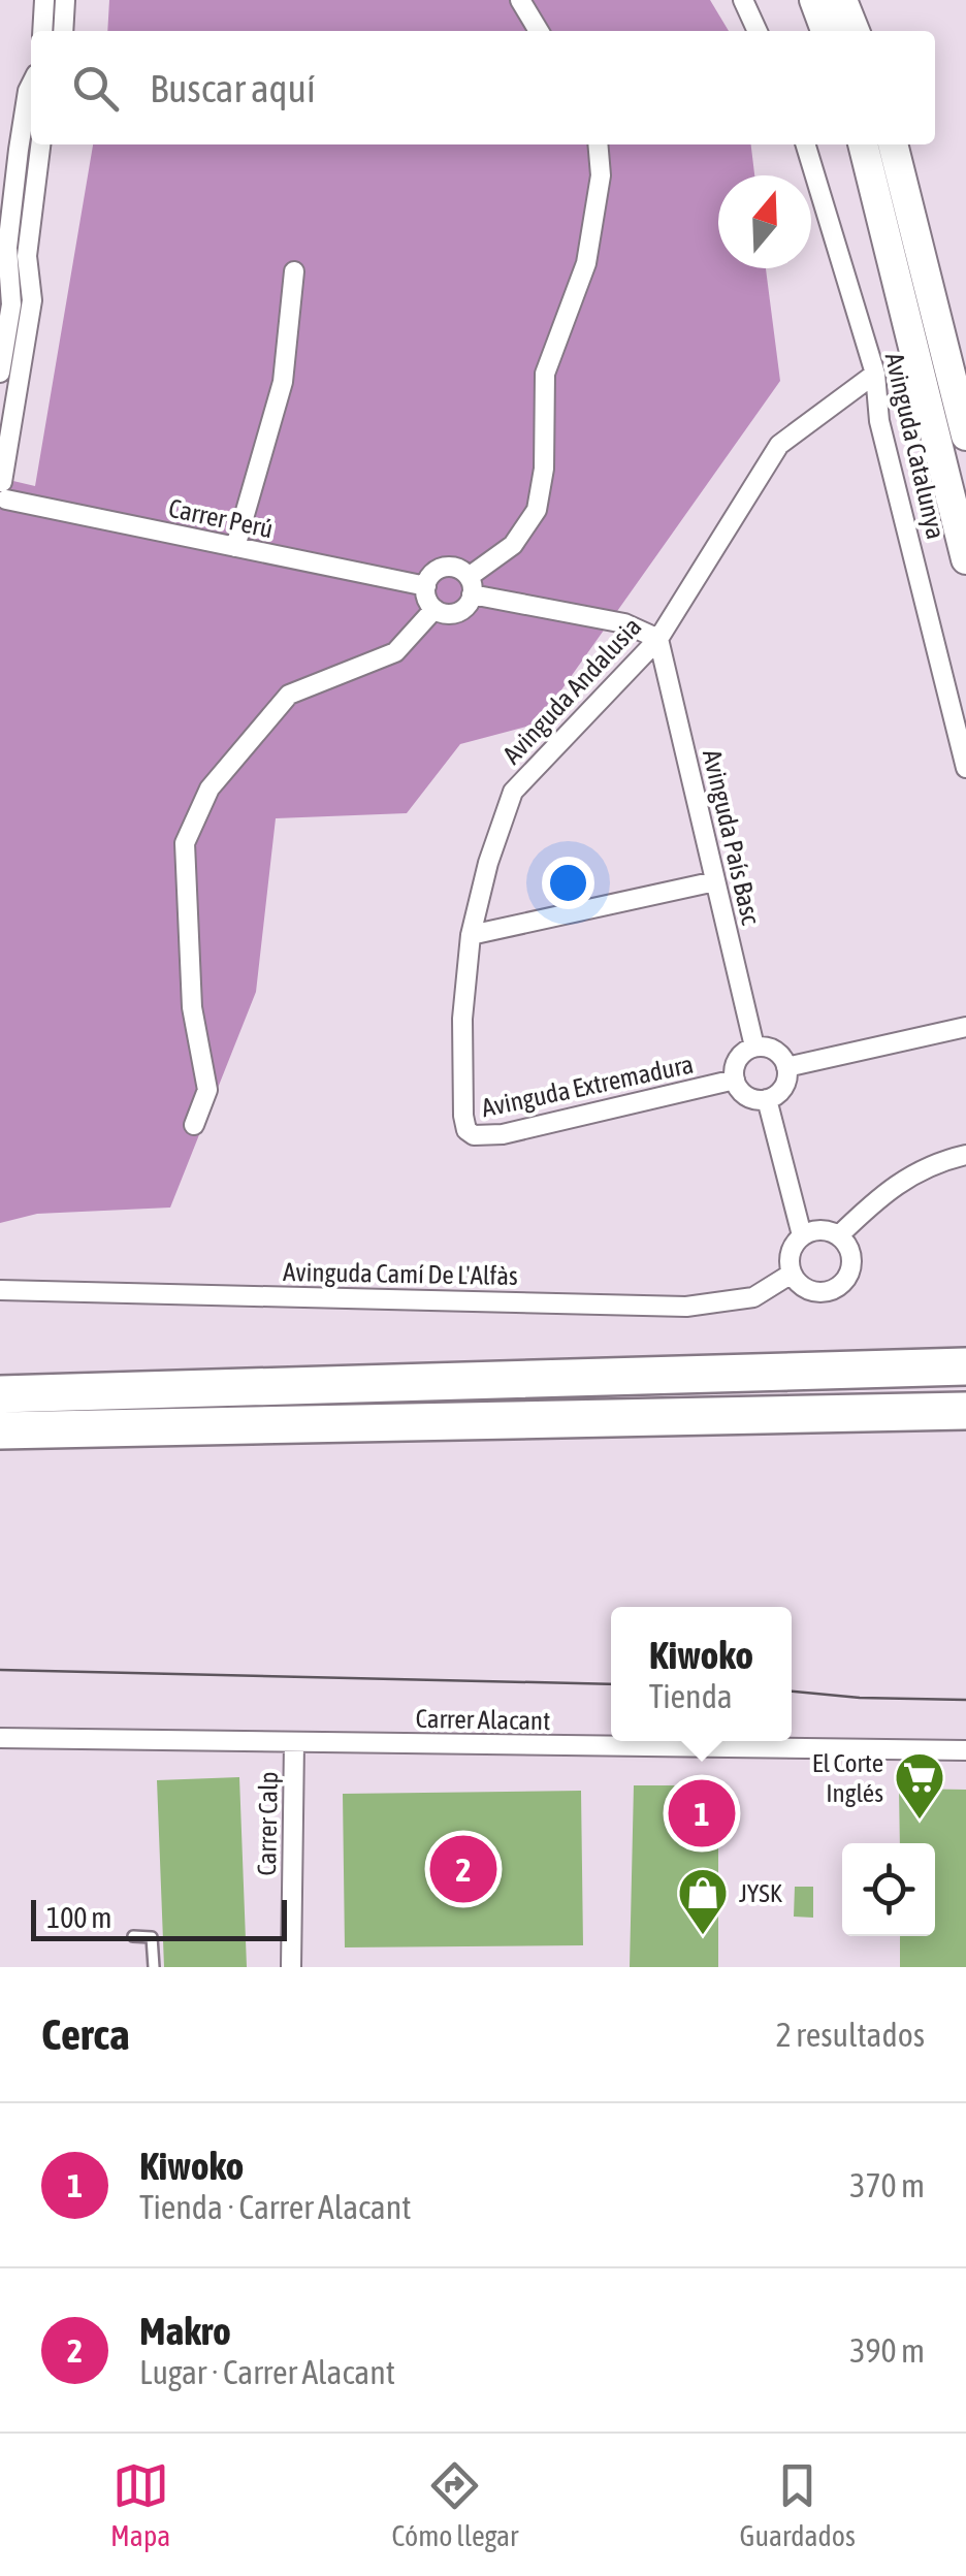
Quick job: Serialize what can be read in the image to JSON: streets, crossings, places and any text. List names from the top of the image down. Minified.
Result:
{"streets":{"street":["Avinguda Catalunya","Carrer Perú","Avinguda Andalusia","Avinguda País Basc","Avinguda Extremadura","Avinguda Camí De L'Alfàs","Carrer Alacant","Carrer Calp"]},"crossings":[["Avinguda Catalunya","Avinguda Andalusia"],["Avinguda Andalusia","Avinguda País Basc"],["Avinguda Andalusia","Avinguda Extremadura"],["Avinguda País Basc","Avinguda Extremadura"],["Carrer Alacant","Carrer Calp"]],"places":{"supermarket":["El Corte Inglés"],"shop":["JYSK"]},"scale_bar":"100 m","north":"top","page":{"search":"Buscar aquí","popup":["Kiwoko","Tienda"],"pins":["1","2"],"scale":"100 m","heading":["Cerca","2 resultados"],"list":[{"mark":"1","name":"Kiwoko","note":"Tienda · Carrer Alacant","value":"370 m"},{"mark":"2","name":"Makro","note":"Lugar · Carrer Alacant","value":"390 m"}],"nav":["Mapa","Cómo llegar","Guardados"]}}
